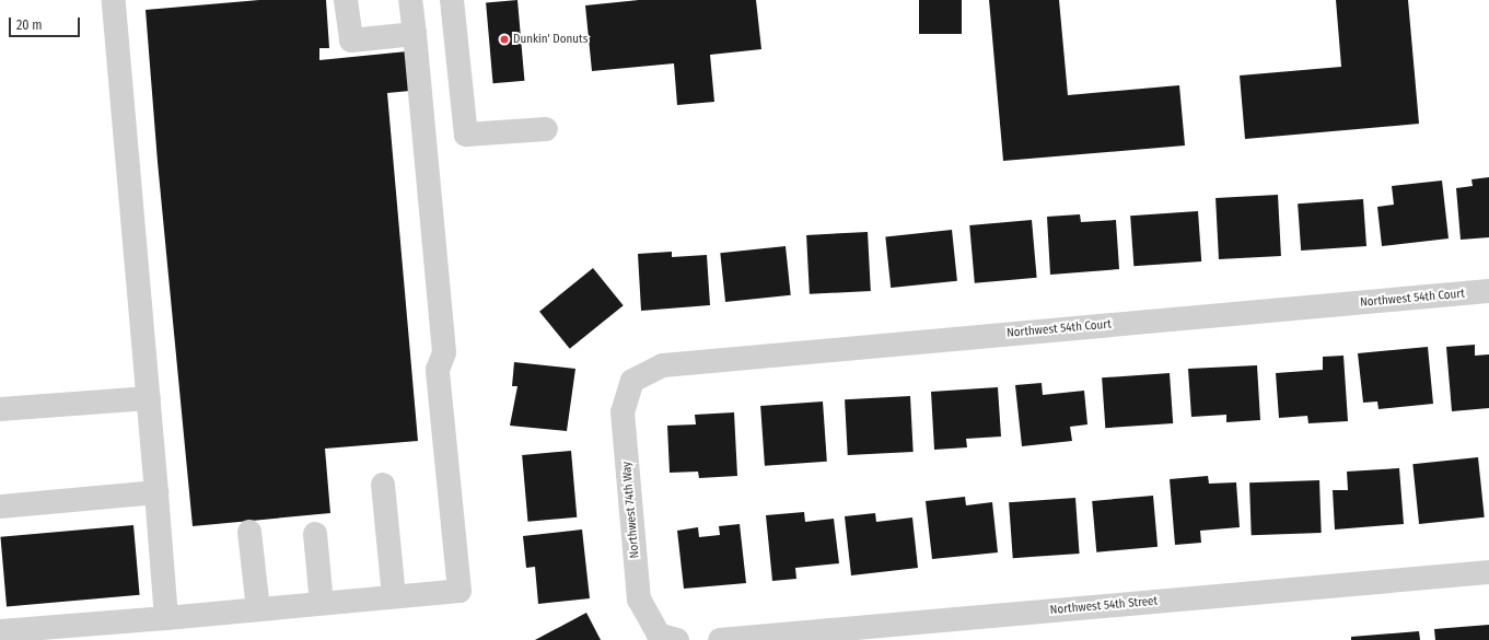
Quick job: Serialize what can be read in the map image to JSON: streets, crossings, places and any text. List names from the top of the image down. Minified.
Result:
{"streets":{"street":["Northwest 54th Court","Northwest 74th Way","Northwest 54th Street"]},"crossings":[["Northwest 54th Court","Northwest 74th Way"]],"places":["Dunkin' Donuts"],"scale_bar":"20 m"}
